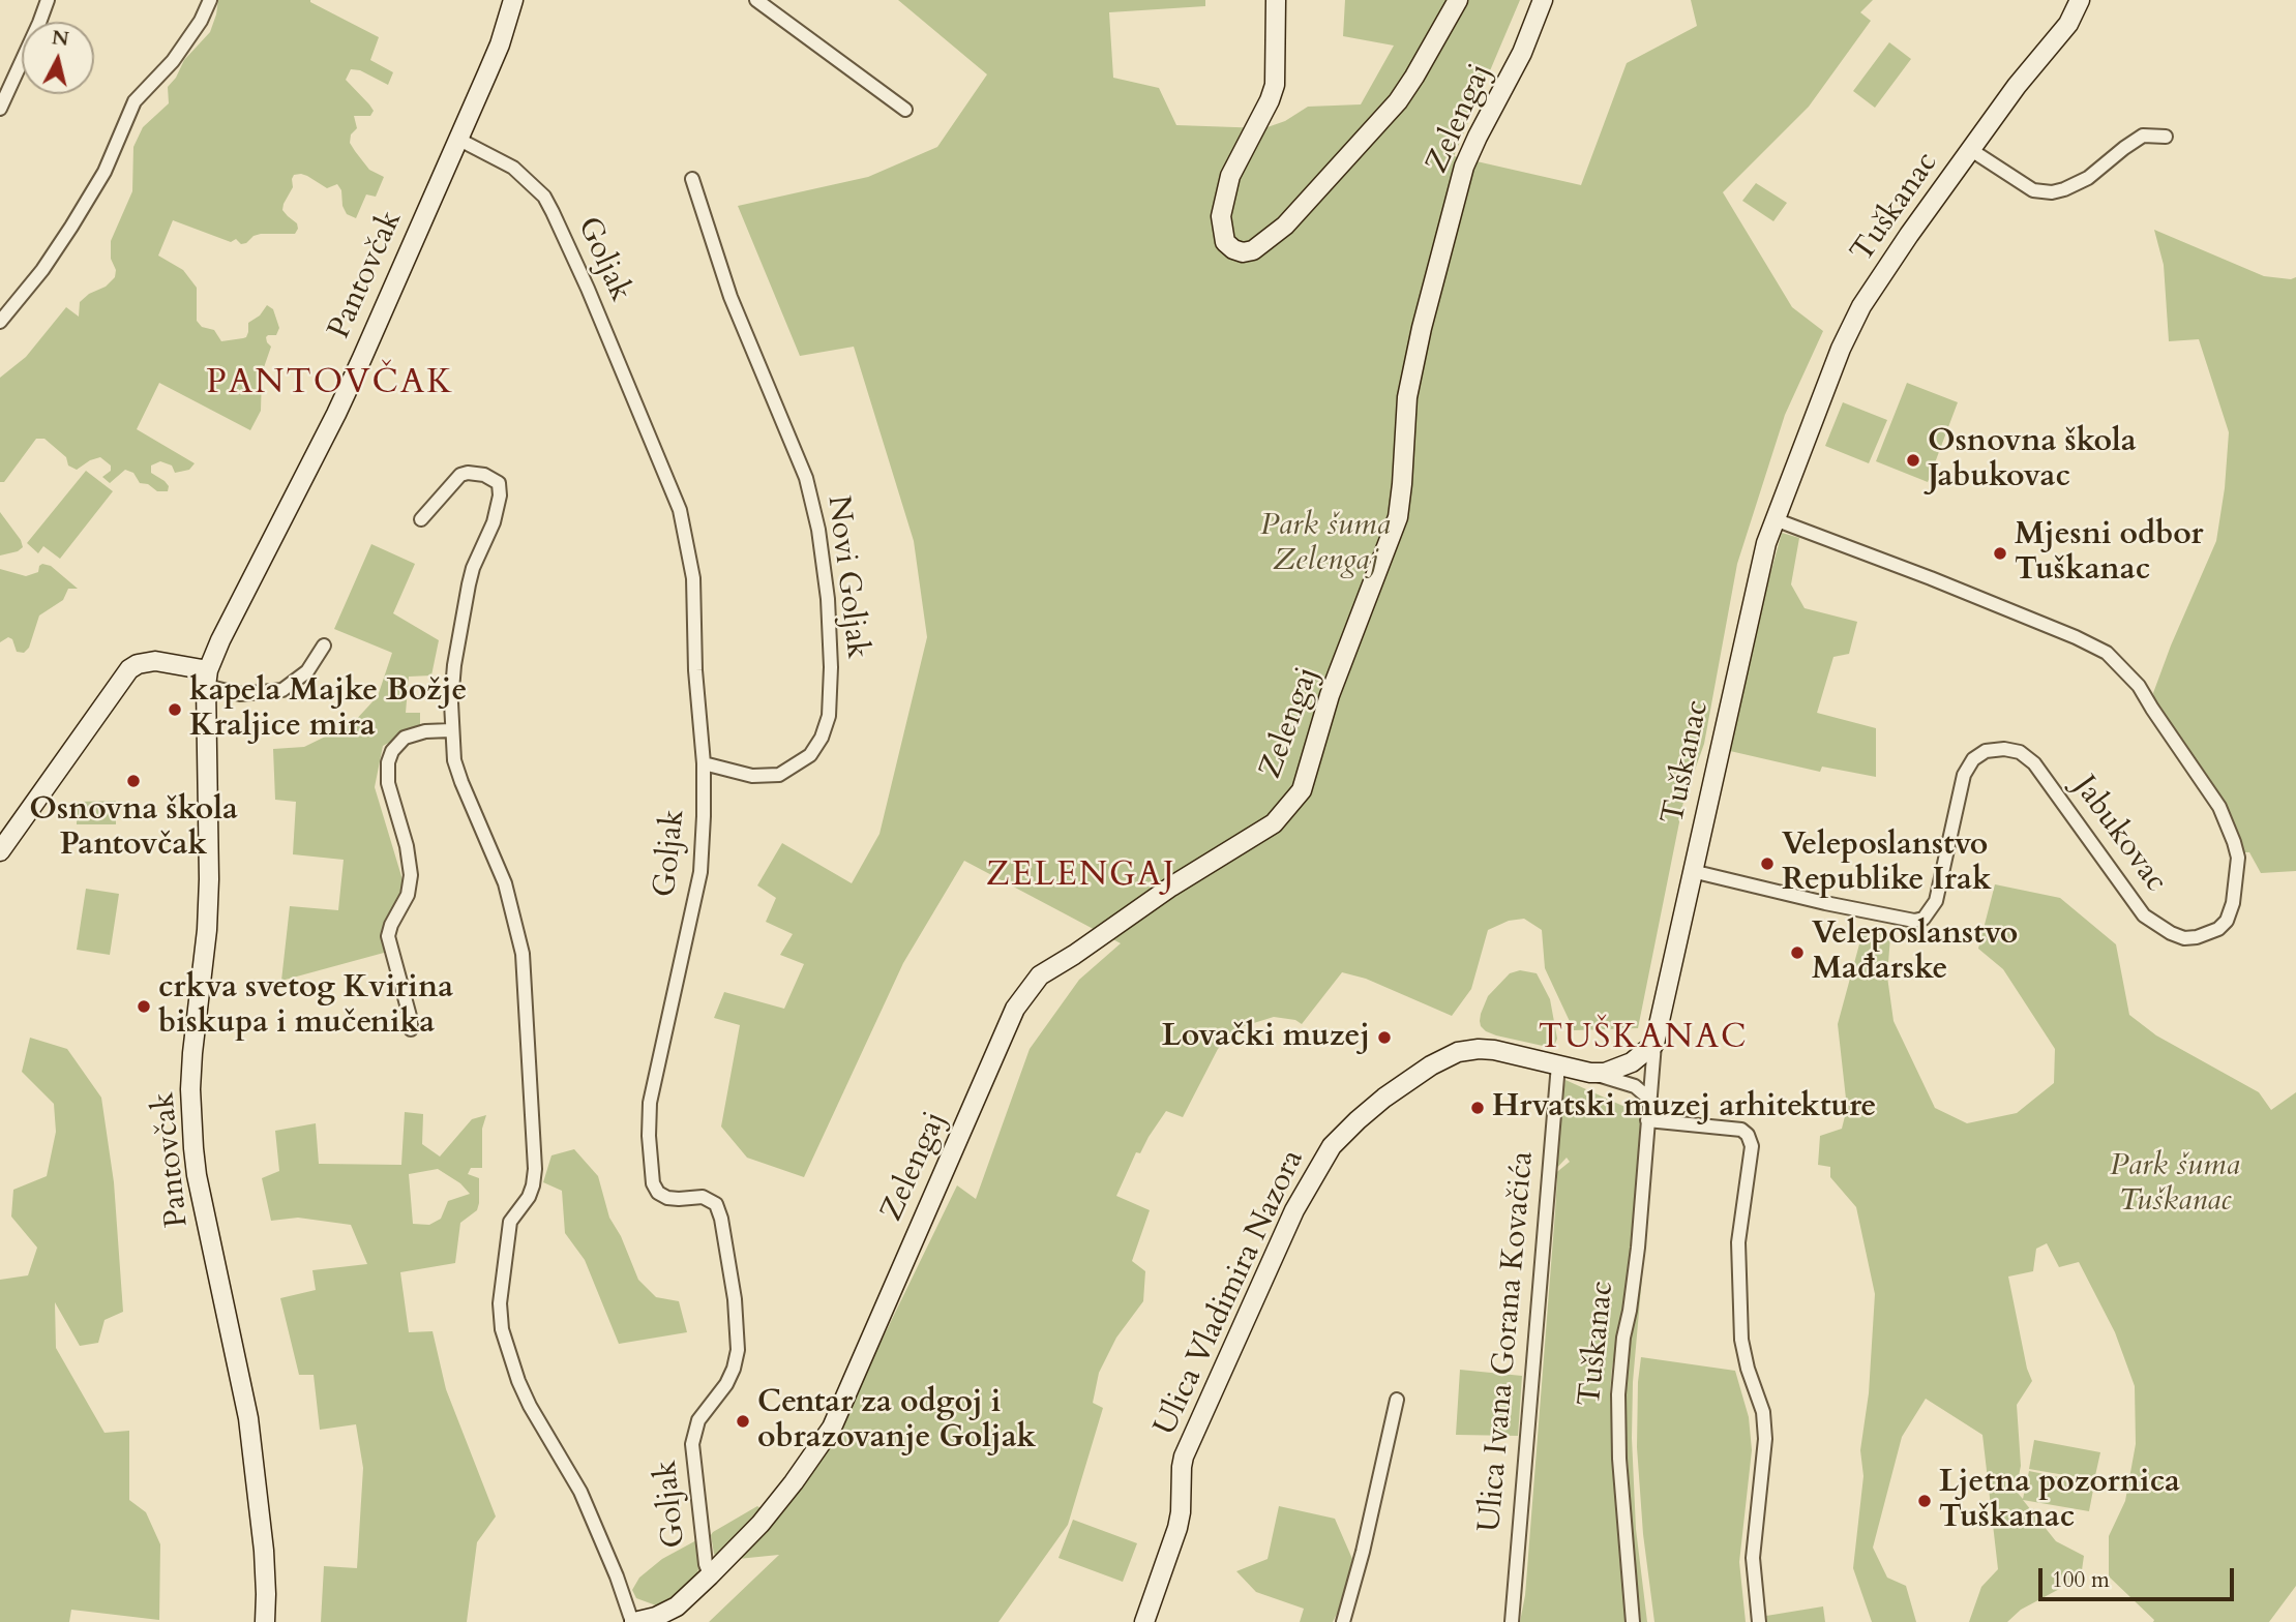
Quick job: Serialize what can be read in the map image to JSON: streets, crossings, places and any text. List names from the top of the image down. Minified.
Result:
{"streets":{"street":["Zelengaj","Tuškanac","Goljak","Pantovčak","Novi Goljak","Jabukovac","Ulica Vladimira Nazora","Ulica Ivana Gorana Kovačića"]},"crossings":[["Zelengaj","Goljak"],["Tuškanac","Jabukovac"],["Tuškanac","Ulica Vladimira Nazora"],["Goljak","Pantovčak"],["Goljak","Novi Goljak"],["Ulica Vladimira Nazora","Ulica Ivana Gorana Kovačića"]],"districts":["PANTOVČAK","ZELENGAJ","TUŠKANAC"],"parks":["Park šuma Zelengaj","Park šuma Tuškanac"],"places":["Osnovna škola Jabukovac","Mjesni odbor Tuškanac","kapela Majke Božje Kraljice mira","Osnovna škola Pantovčak","Veleposlanstvo Republike Irak","Veleposlanstvo Mađarske","crkva svetog Kvirina biskupa i mučenika","Lovački muzej","Hrvatski muzej arhitekture","Centar za odgoj i obrazovanje Goljak","Ljetna pozornica Tuškanac"],"scale_bar":"100 m","north":"top"}
